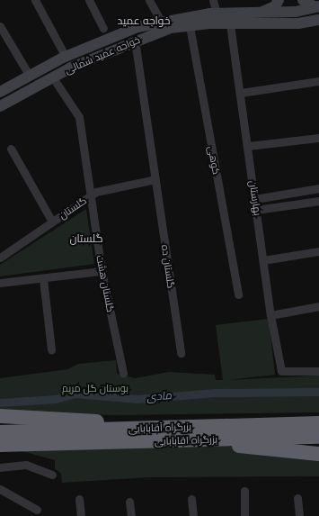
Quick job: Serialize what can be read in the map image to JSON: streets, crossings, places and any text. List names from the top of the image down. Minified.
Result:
{"streets":{"highway":["بزرگراه آقابابایی","بزرگراه اقابابایی"],"main road":["خواجه عمید شمالی"],"street":["کوهی","بهارستان","گلستان","گلستان ده","گلستان هشت"]},"crossings":[["خواجه عمید شمالی","کوهی"],["خواجه عمید شمالی","بهارستان"],["خواجه عمید شمالی","گلستان ده"],["گلستان","گلستان ده"],["گلستان","گلستان هشت"]],"districts":["خواجه عمید","گلستان"],"water":["مادی"],"parks":["بوستان گل مریم"]}
